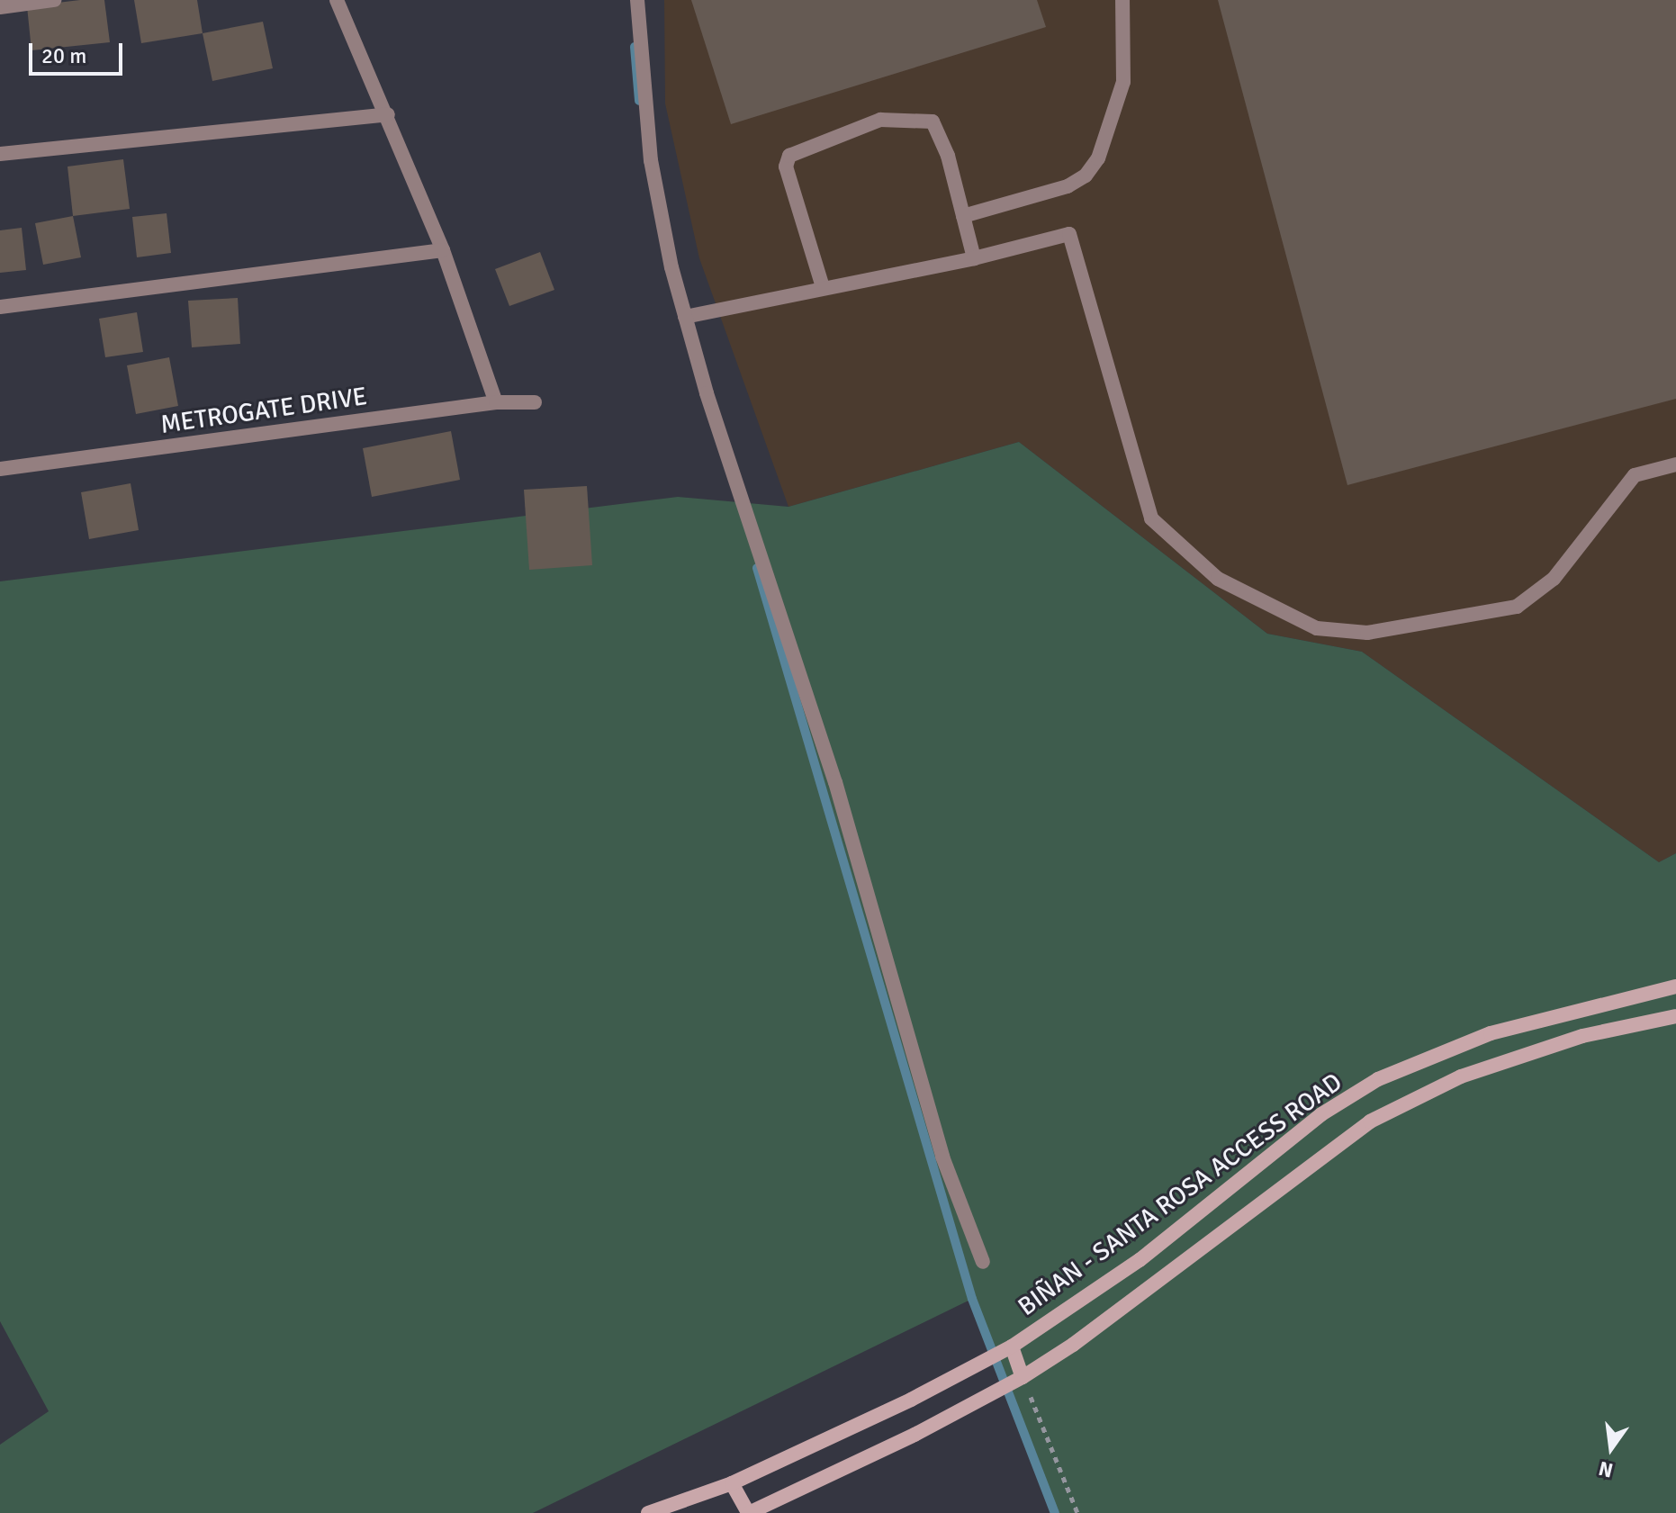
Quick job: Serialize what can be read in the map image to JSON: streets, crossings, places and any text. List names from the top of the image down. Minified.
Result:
{"streets":{"main road":["BIÑAN - SANTA ROSA ACCESS ROAD"],"street":["METROGATE DRIVE"]},"scale_bar":"20 m","north":"bottom"}
